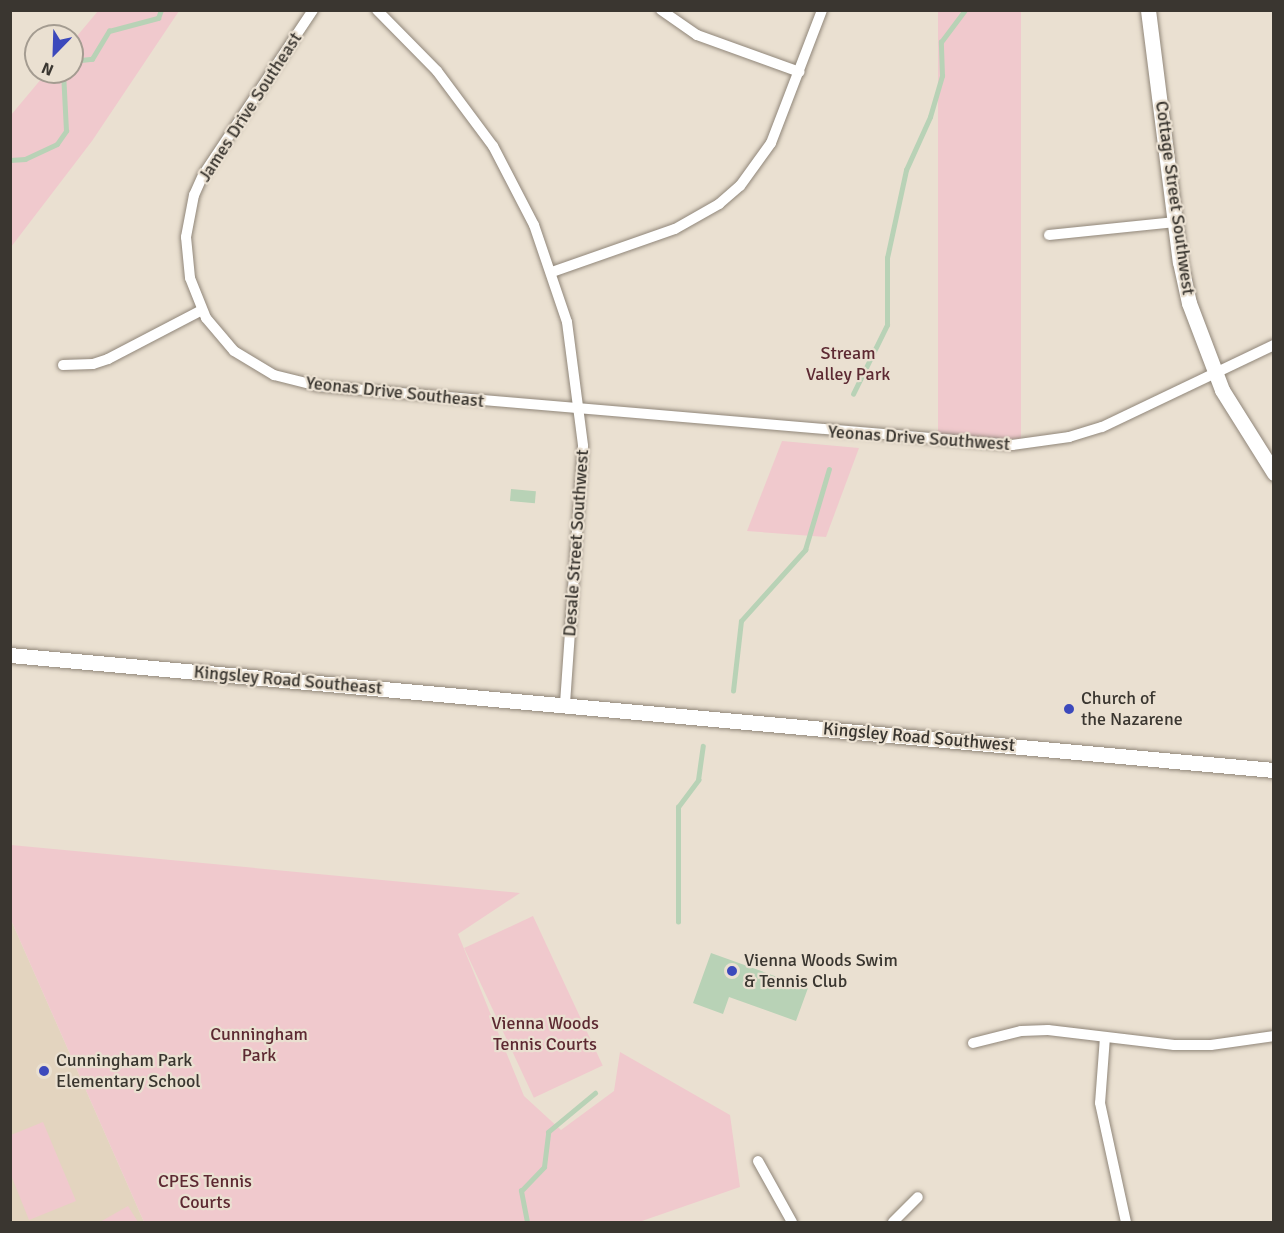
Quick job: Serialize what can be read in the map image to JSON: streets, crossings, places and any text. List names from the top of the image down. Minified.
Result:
{"streets":{"street":["James Drive Southeast","Cottage Street Southwest","Yeonas Drive Southeast","Yeonas Drive Southwest","Desale Street Southwest","Kingsley Road Southeast","Kingsley Road Southwest"]},"crossings":[["James Drive Southeast","Yeonas Drive Southeast"],["Cottage Street Southwest","Yeonas Drive Southwest"],["Yeonas Drive Southeast","Yeonas Drive Southwest"],["Yeonas Drive Southeast","Desale Street Southwest"],["Yeonas Drive Southwest","Desale Street Southwest"],["Desale Street Southwest","Kingsley Road Southeast"],["Desale Street Southwest","Kingsley Road Southwest"],["Kingsley Road Southeast","Kingsley Road Southwest"]],"parks":["Stream Valley Park","Vienna Woods Tennis Courts","Cunningham Park","CPES Tennis Courts"],"places":["Church of the Nazarene","Vienna Woods Swim & Tennis Club","Cunningham Park Elementary School"],"north":"bottom left"}
